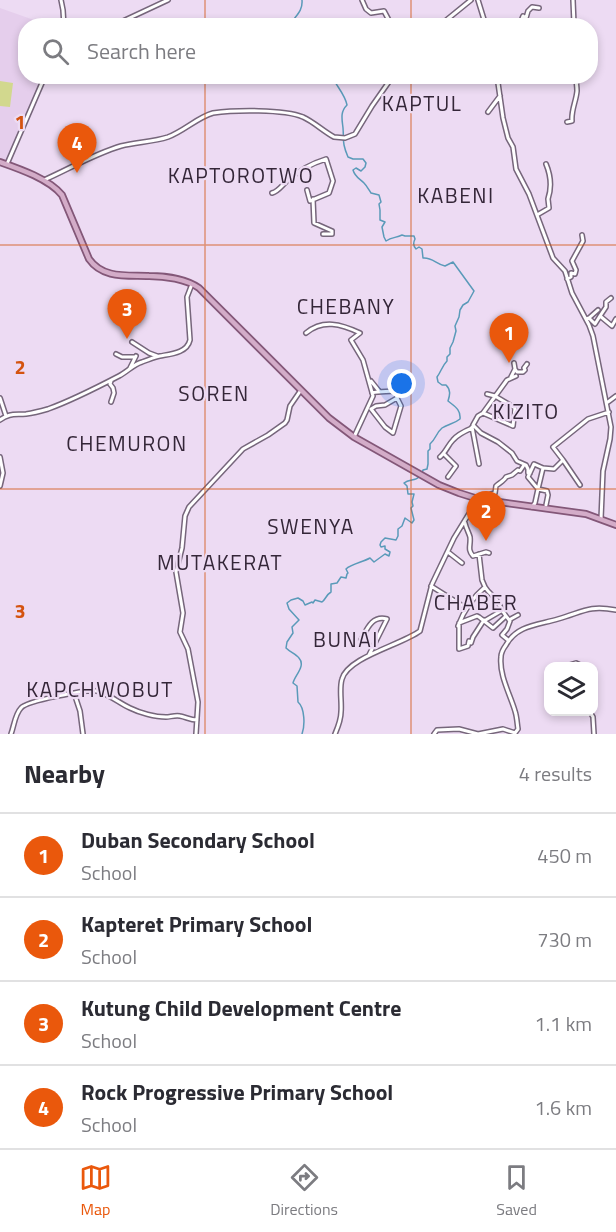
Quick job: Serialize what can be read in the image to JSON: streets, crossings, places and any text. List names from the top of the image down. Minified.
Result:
{"districts":["KAPTUL","KAPTOROTWO","KABENI","CHEBANY","SOREN","KIZITO","CHEMURON","SWENYA","MUTAKERAT","CHABER","BUNAI","KAPCHWOBUT"],"page":{"search":"Search here","pins":["4","3","1","2"],"heading":["Nearby","4 results"],"list":[{"mark":"1","name":"Duban Secondary School","note":"School","value":"450 m"},{"mark":"2","name":"Kapteret Primary School","note":"School","value":"730 m"},{"mark":"3","name":"Kutung Child Development Centre","note":"School","value":"1.1 km"},{"mark":"4","name":"Rock Progressive Primary School","note":"School","value":"1.6 km"}],"nav":["Map","Directions","Saved"]},"grid":{"rows":["1","2","3"]}}
